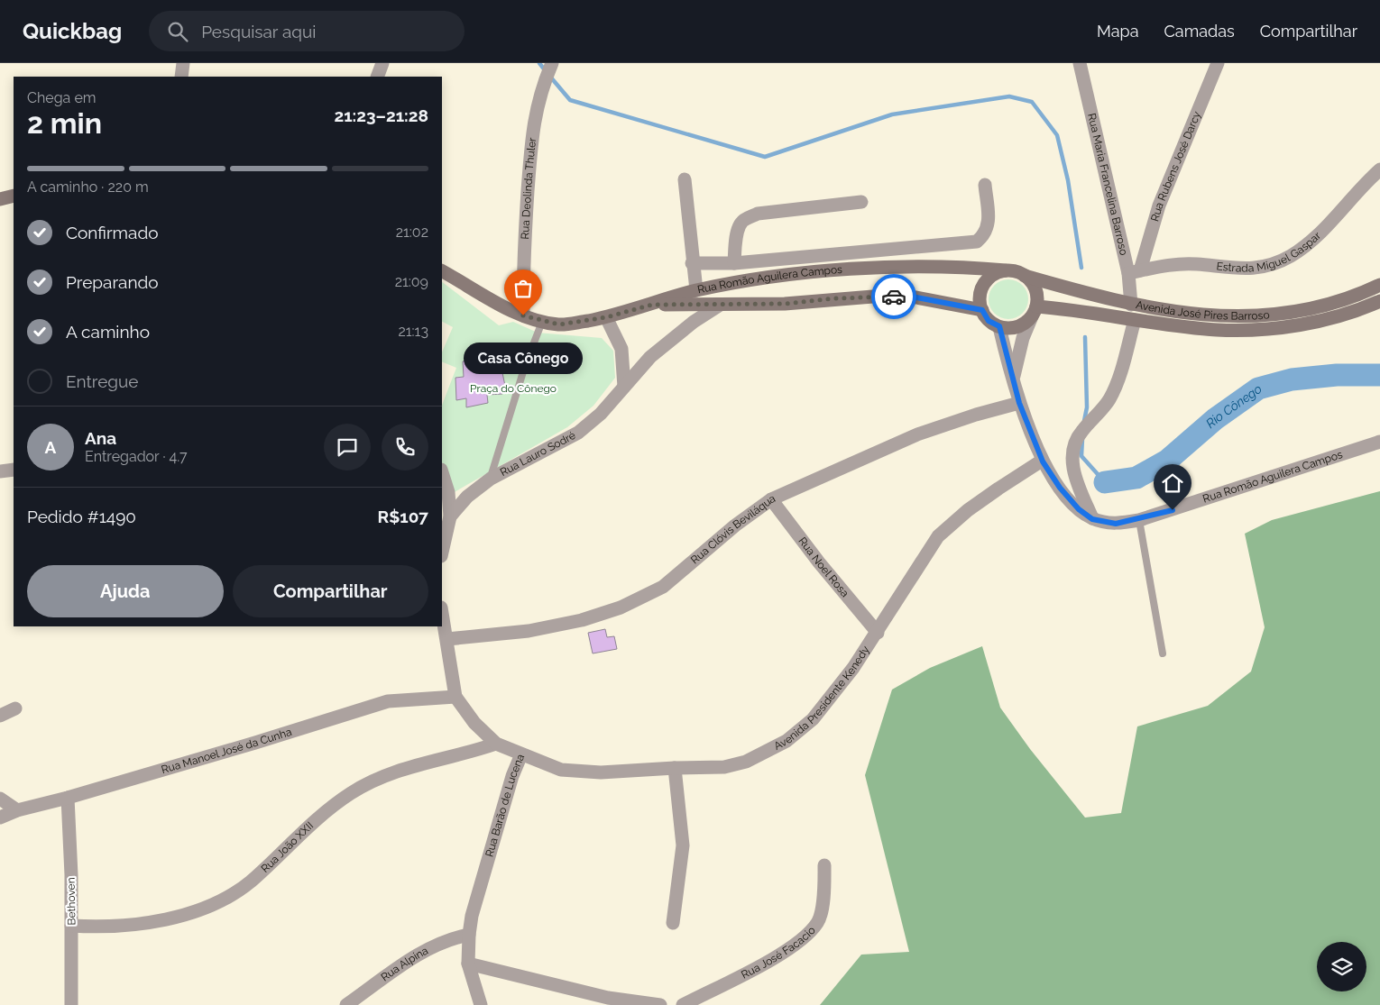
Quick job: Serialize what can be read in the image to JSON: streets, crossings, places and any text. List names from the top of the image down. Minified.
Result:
{"streets":{"main road":["Rua Romão Aguilera Campos","Avenida José Pires Barroso"],"street":["Rua Rubens José Darcy","Rua Maria Francelina Barroso","Rua Deolinda Thuler","Estrada Miguel Gaspar","Rua Lauro Sodré","Rua Clóvis Beviláqua","Rua Noel Rosa","Avenida Presidente Kenedy","Rua Manoel José da Cunha","Rua Barão de Lucena","Rua João XXII","Bethoven","Rua José Facacio","Rua Alpina"]},"crossings":[["Rua Rubens José Darcy","Rua Maria Francelina Barroso"],["Rua Rubens José Darcy","Estrada Miguel Gaspar"],["Rua Maria Francelina Barroso","Estrada Miguel Gaspar"],["Rua Maria Francelina Barroso","Avenida José Pires Barroso"],["Rua Romão Aguilera Campos","Avenida José Pires Barroso"],["Rua Romão Aguilera Campos","Rua Lauro Sodré"],["Rua Romão Aguilera Campos","Rua Clóvis Beviláqua"],["Rua Romão Aguilera Campos","Avenida Presidente Kenedy"],["Rua Clóvis Beviláqua","Rua Noel Rosa"],["Rua Clóvis Beviláqua","Rua Barão de Lucena"],["Rua Noel Rosa","Avenida Presidente Kenedy"],["Avenida Presidente Kenedy","Rua Barão de Lucena"],["Rua Manoel José da Cunha","Rua Barão de Lucena"],["Rua Manoel José da Cunha","Bethoven"],["Rua Barão de Lucena","Rua João XXII"],["Rua Barão de Lucena","Rua Alpina"],["Rua João XXII","Bethoven"]],"water":["Rio Cônego"],"parks":["Praça do Cônego"],"places":["Casa Cônego"],"page":{"header":"Quickbag","search":"Pesquisar aqui","nav":["Mapa","Camadas","Compartilhar"],"heading":["2 min","Chega em","21:23–21:28"],"panel":["Ana","Entregador · 4.7","Pedido #1490","R$107"],"bar":"A caminho · 220 m","list":[["Confirmado","21:02"],["Preparando","21:09"],["A caminho","21:13"],"Entregue"],"bubble":"Casa Cônego","round":"A","buttons":["Ajuda","Compartilhar"]}}
